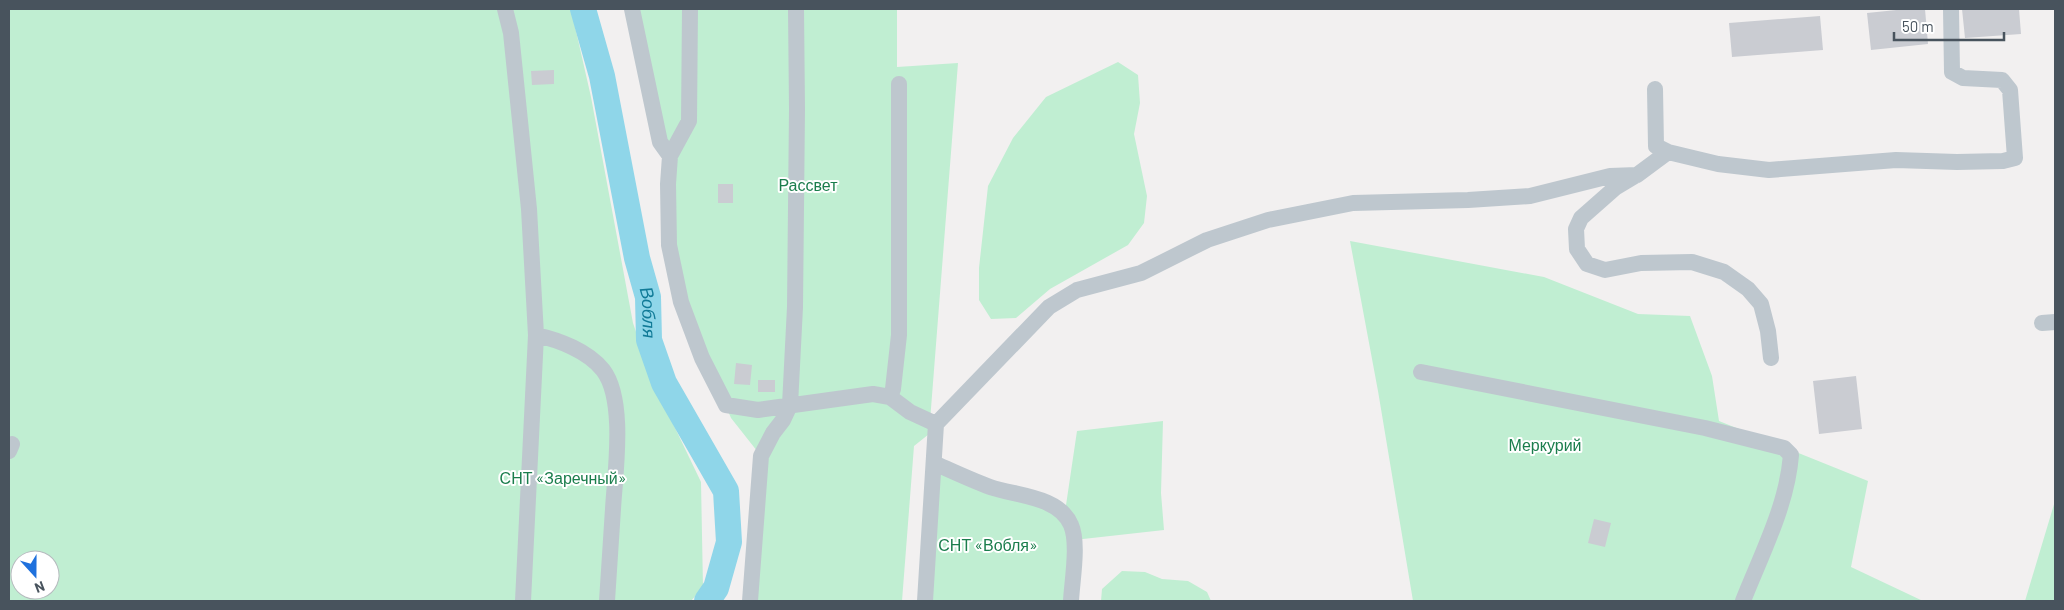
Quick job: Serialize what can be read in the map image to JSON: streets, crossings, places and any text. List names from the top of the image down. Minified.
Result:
{"water":["Вобля"],"parks":["Рассвет","Меркурий","СНТ «Заречный»","СНТ «Вобля»"],"scale_bar":"50 m","north":"bottom"}
